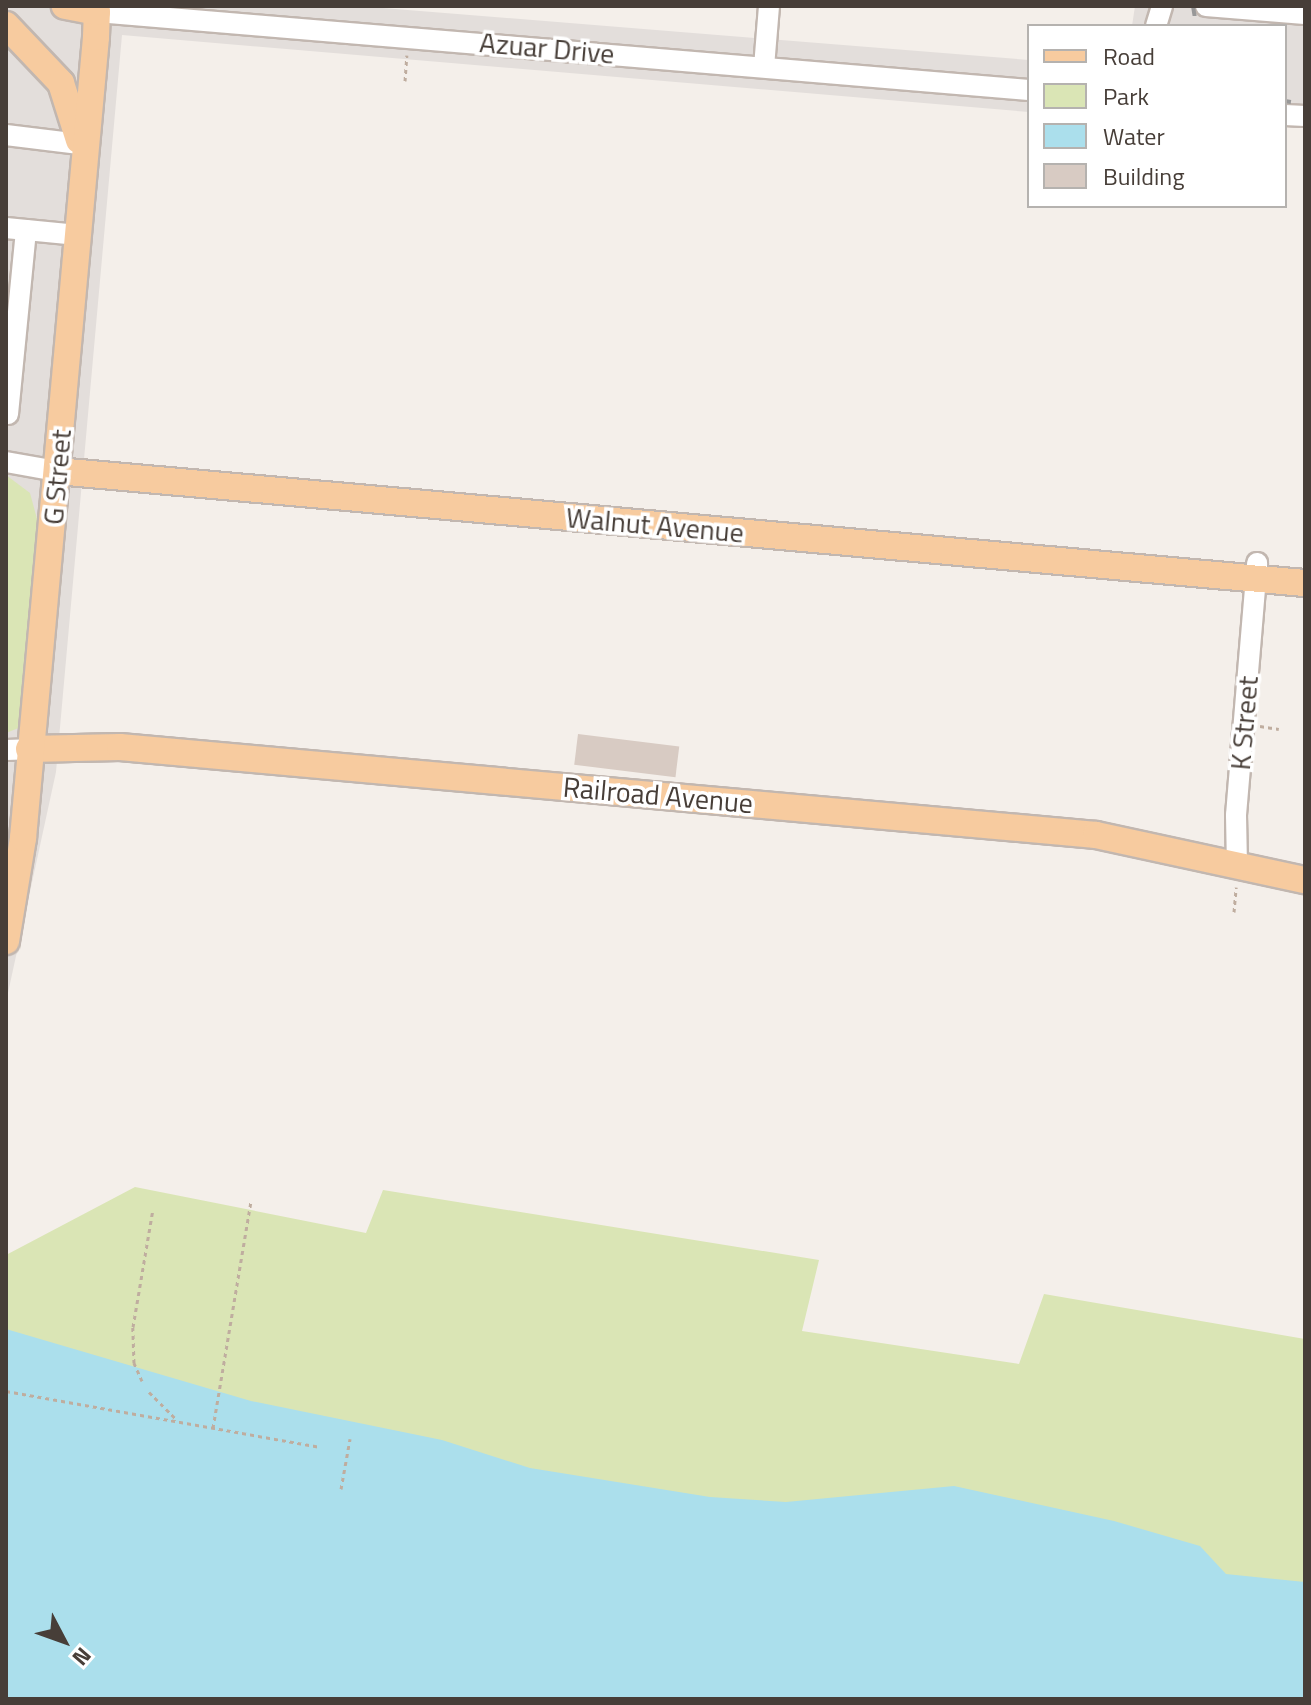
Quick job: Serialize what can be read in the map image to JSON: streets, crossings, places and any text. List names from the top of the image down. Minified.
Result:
{"streets":{"main road":["Azuar Drive","G Street","Walnut Avenue","Railroad Avenue"],"street":["K Street"]},"crossings":[["Azuar Drive","G Street"],["G Street","Walnut Avenue"],["G Street","Railroad Avenue"],["Walnut Avenue","K Street"],["K Street","Railroad Avenue"]],"legend":["Road","Park","Water","Building"],"north":"bottom right"}
